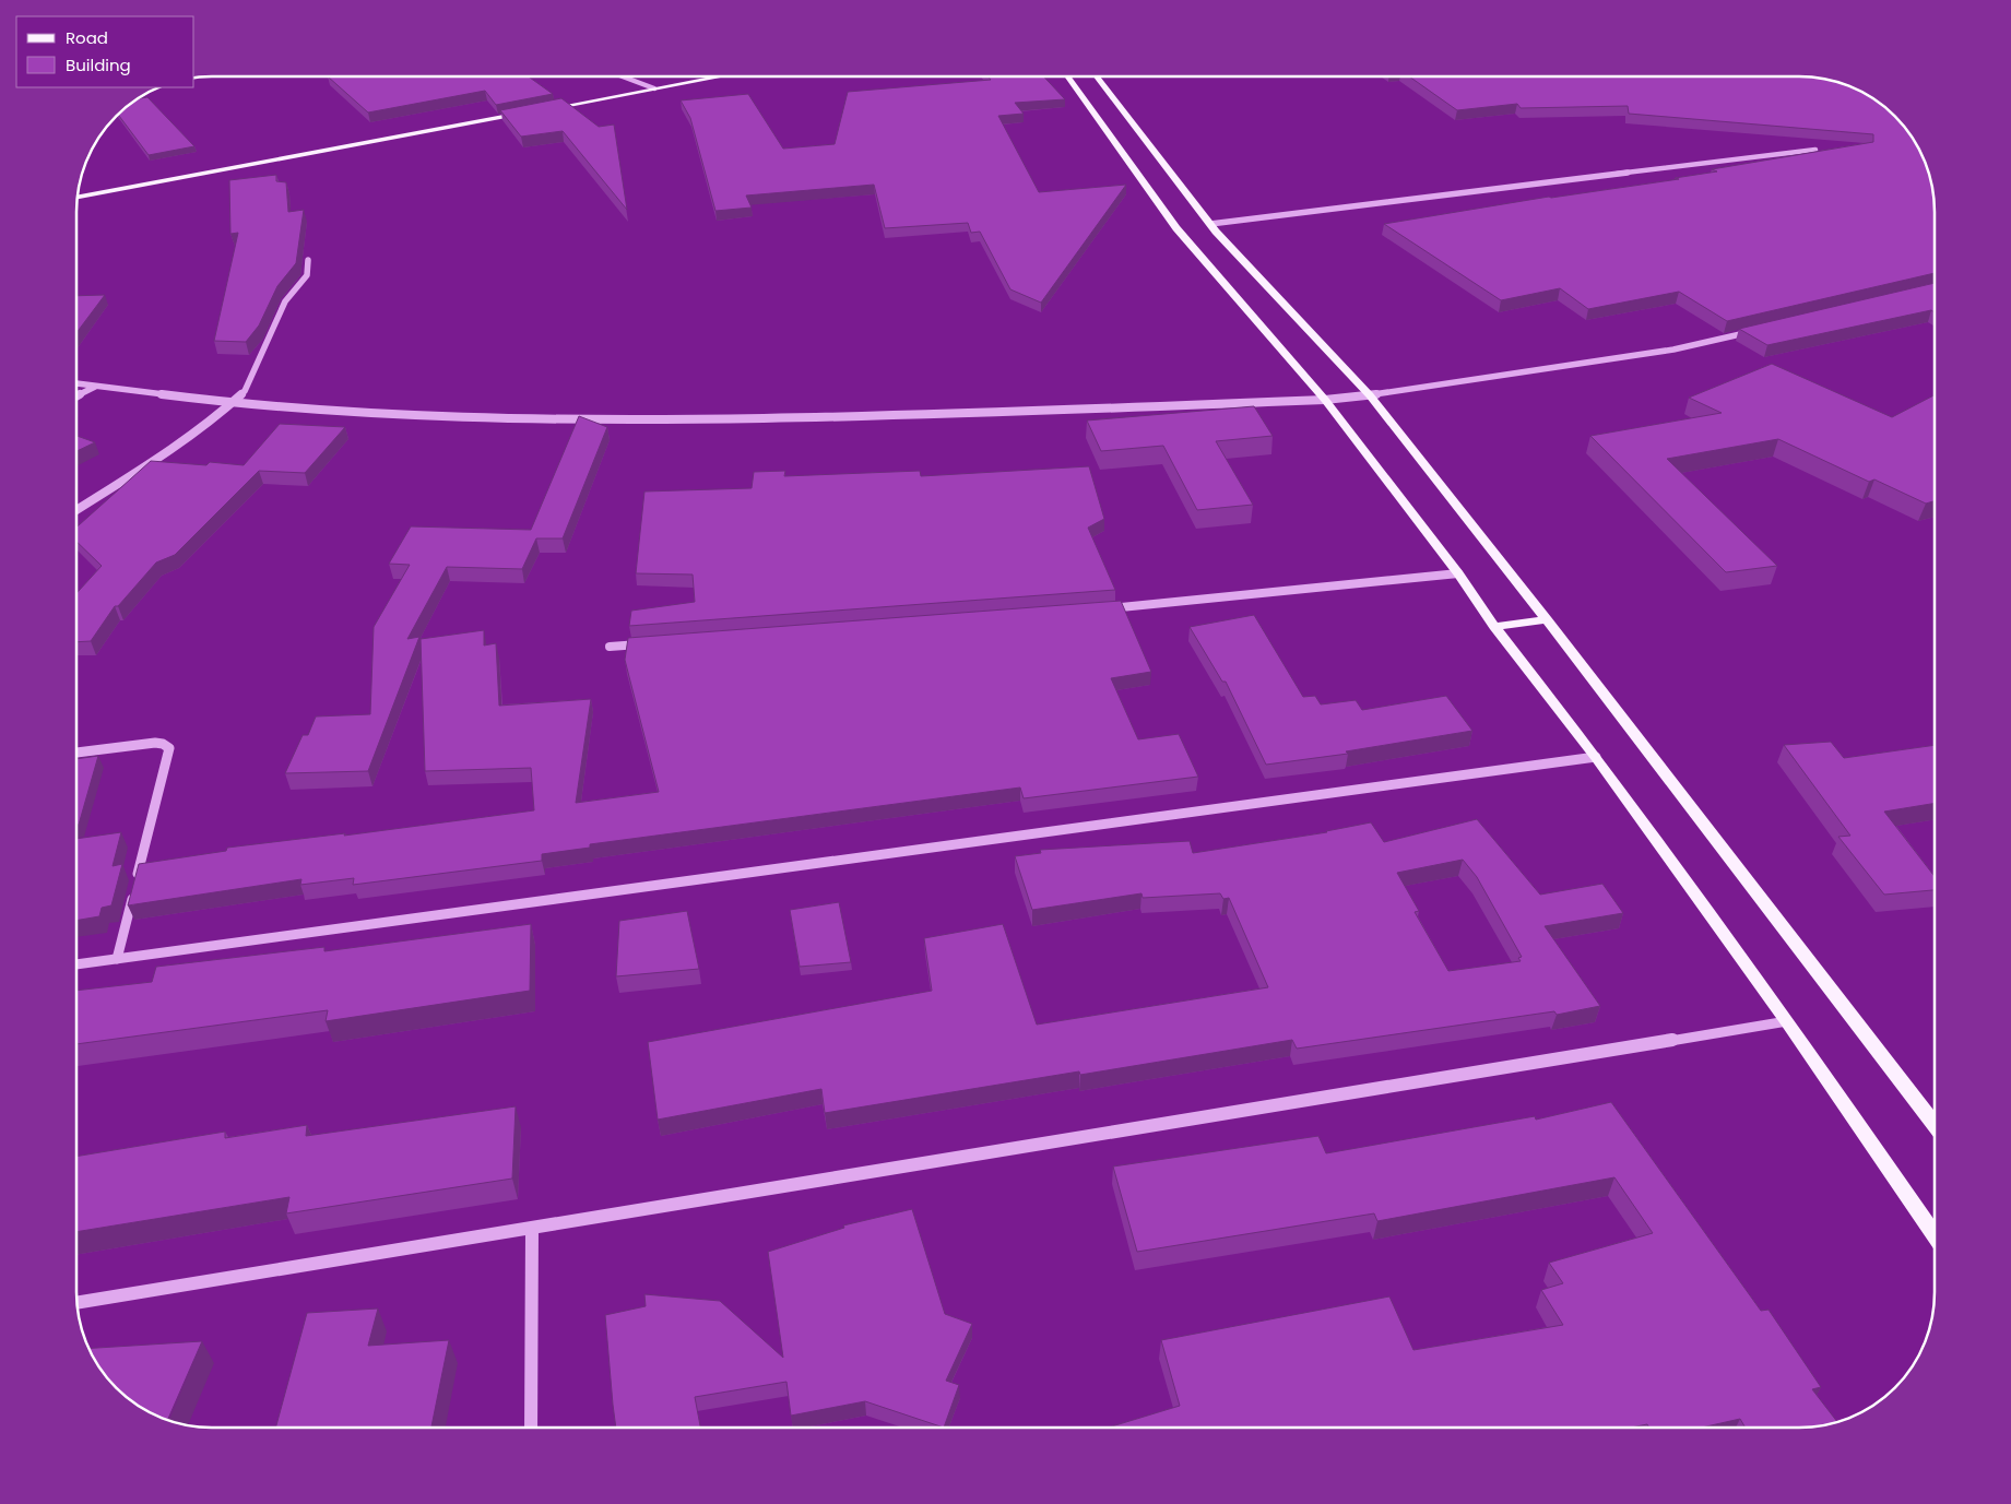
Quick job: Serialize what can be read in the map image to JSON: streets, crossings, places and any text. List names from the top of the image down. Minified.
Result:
{"legend":["Road","Building"]}
